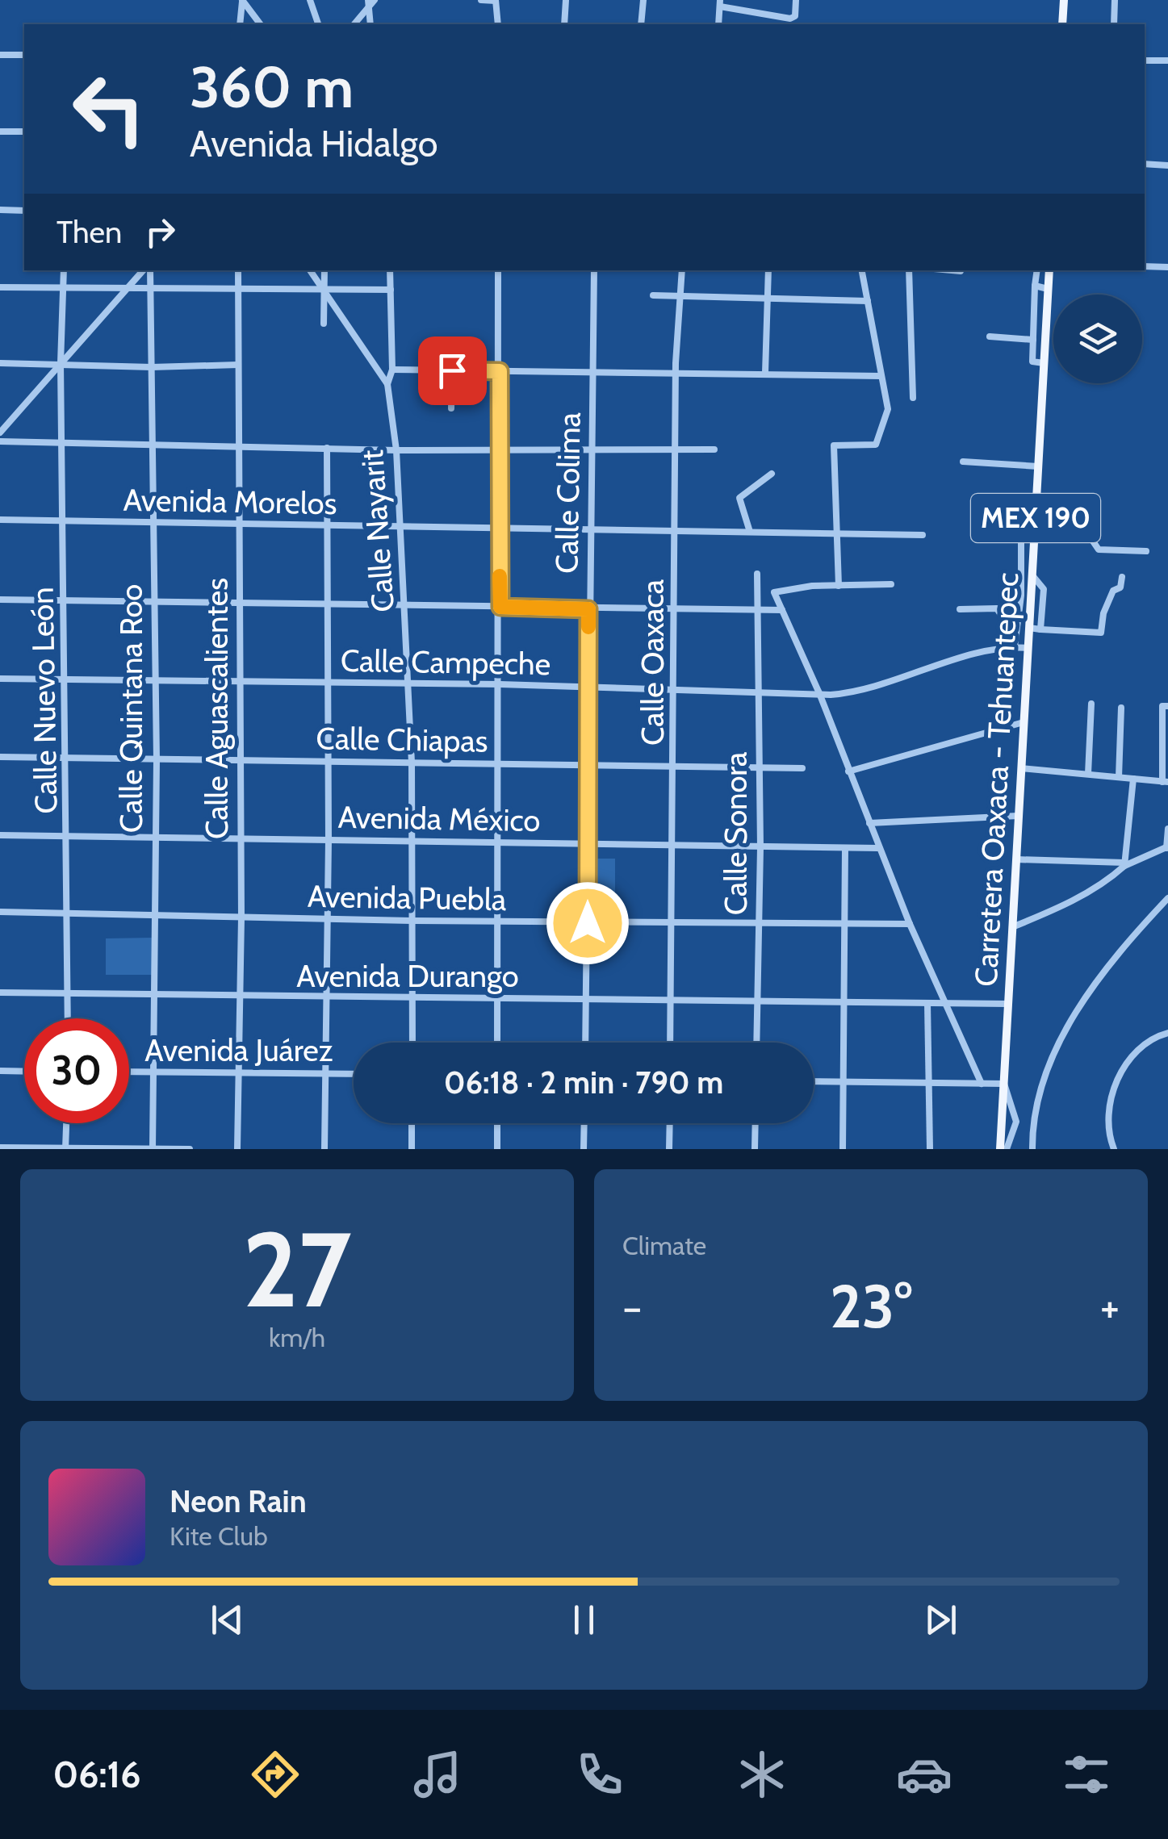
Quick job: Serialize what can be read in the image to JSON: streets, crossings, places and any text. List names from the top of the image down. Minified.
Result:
{"streets":{"main road":["MEX 190","Carretera Oaxaca - Tehuantepec"],"street":["Calle Colima","Avenida Morelos","Calle Nayarit","Calle Campeche","Calle Oaxaca","Calle Nuevo León","Calle Quintana Roo","Calle Aguascalientes","Calle Chiapas","Avenida México","Calle Sonora","Avenida Puebla","Avenida Durango","Avenida Juárez"]},"crossings":[["Calle Colima","Avenida Morelos"],["Calle Colima","Calle Campeche"],["Calle Colima","Calle Chiapas"],["Calle Colima","Avenida México"],["Calle Colima","Avenida Puebla"],["Calle Colima","Avenida Durango"],["Avenida Morelos","Calle Nayarit"],["Avenida Morelos","Calle Oaxaca"],["Avenida Morelos","Calle Nuevo León"],["Avenida Morelos","Calle Quintana Roo"],["Avenida Morelos","Calle Aguascalientes"],["Calle Nayarit","Calle Campeche"],["Calle Nayarit","Calle Chiapas"],["Calle Nayarit","Avenida México"],["Calle Nayarit","Avenida Puebla"],["Calle Nayarit","Avenida Durango"],["Calle Campeche","Calle Oaxaca"],["Calle Campeche","Calle Nuevo León"],["Calle Campeche","Calle Quintana Roo"],["Calle Campeche","Calle Aguascalientes"],["Calle Campeche","Carretera Oaxaca - Tehuantepec"],["Calle Campeche","Calle Sonora"],["Calle Oaxaca","Calle Chiapas"],["Calle Oaxaca","Avenida México"],["Calle Oaxaca","Avenida Puebla"],["Calle Oaxaca","Avenida Durango"],["Calle Nuevo León","Calle Chiapas"],["Calle Nuevo León","Avenida México"],["Calle Nuevo León","Avenida Puebla"],["Calle Nuevo León","Avenida Durango"],["Calle Quintana Roo","Calle Chiapas"],["Calle Quintana Roo","Avenida México"],["Calle Quintana Roo","Avenida Puebla"],["Calle Quintana Roo","Avenida Durango"],["Calle Quintana Roo","Avenida Juárez"],["Calle Aguascalientes","Calle Chiapas"],["Calle Aguascalientes","Avenida México"],["Calle Aguascalientes","Avenida Puebla"],["Calle Aguascalientes","Avenida Durango"],["Calle Aguascalientes","Avenida Juárez"],["Calle Chiapas","Calle Sonora"],["Carretera Oaxaca - Tehuantepec","Avenida Durango"],["Avenida México","Calle Sonora"],["Calle Sonora","Avenida Puebla"],["Calle Sonora","Avenida Durango"]],"page":{"turn":["360 m","Avenida Hidalgo"],"then":"Then","limit":"30","trip":"06:18 · 2 min · 790 m","tile":[["27","km/h"],"Climate"],"heat":["−","23°","+"],"song":["Neon Rain","Kite Club"],"tabs":"06:16"}}
